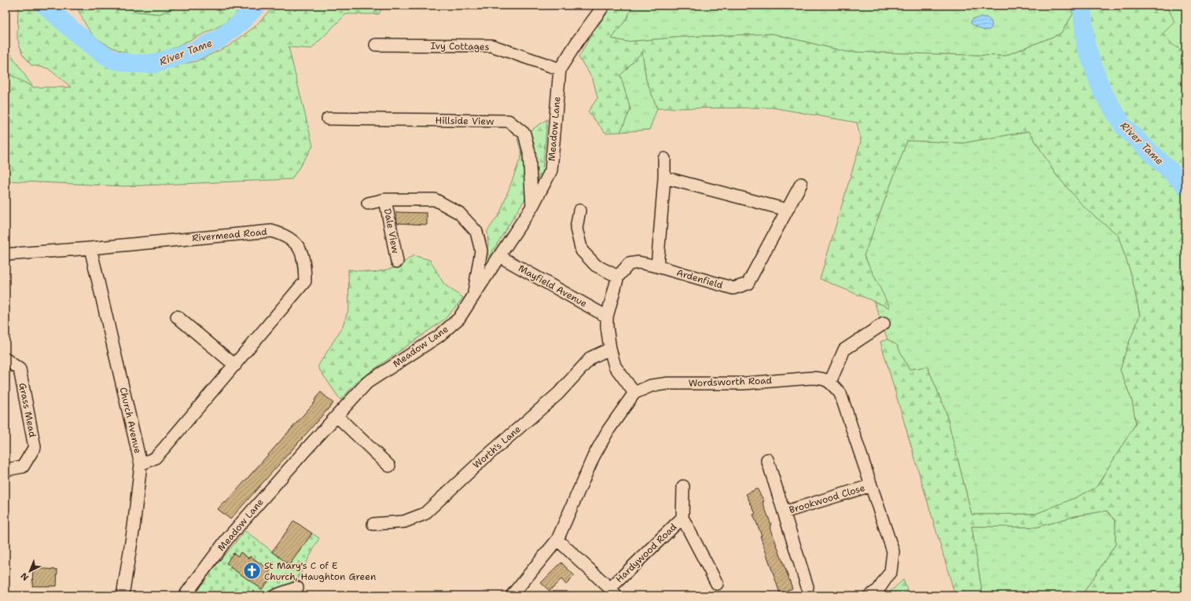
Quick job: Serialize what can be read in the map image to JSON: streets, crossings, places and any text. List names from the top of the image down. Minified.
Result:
{"streets":{"street":["Ivy Cottages","Hillside View","Meadow Lane","Dale View","Rivermead Road","Ardenfield","Mayfield Avenue","Wordsworth Road","Grass Mead","Church Avenue","Worth's Lane","Brookwood Close","Hardywood Road"]},"crossings":[["Ivy Cottages","Meadow Lane"],["Hillside View","Meadow Lane"],["Meadow Lane","Dale View"],["Meadow Lane","Mayfield Avenue"],["Rivermead Road","Church Avenue"]],"water":["River Tame"],"places":{"church":["St Mary's C of E Church, Haughton Green"]},"north":"bottom left"}
